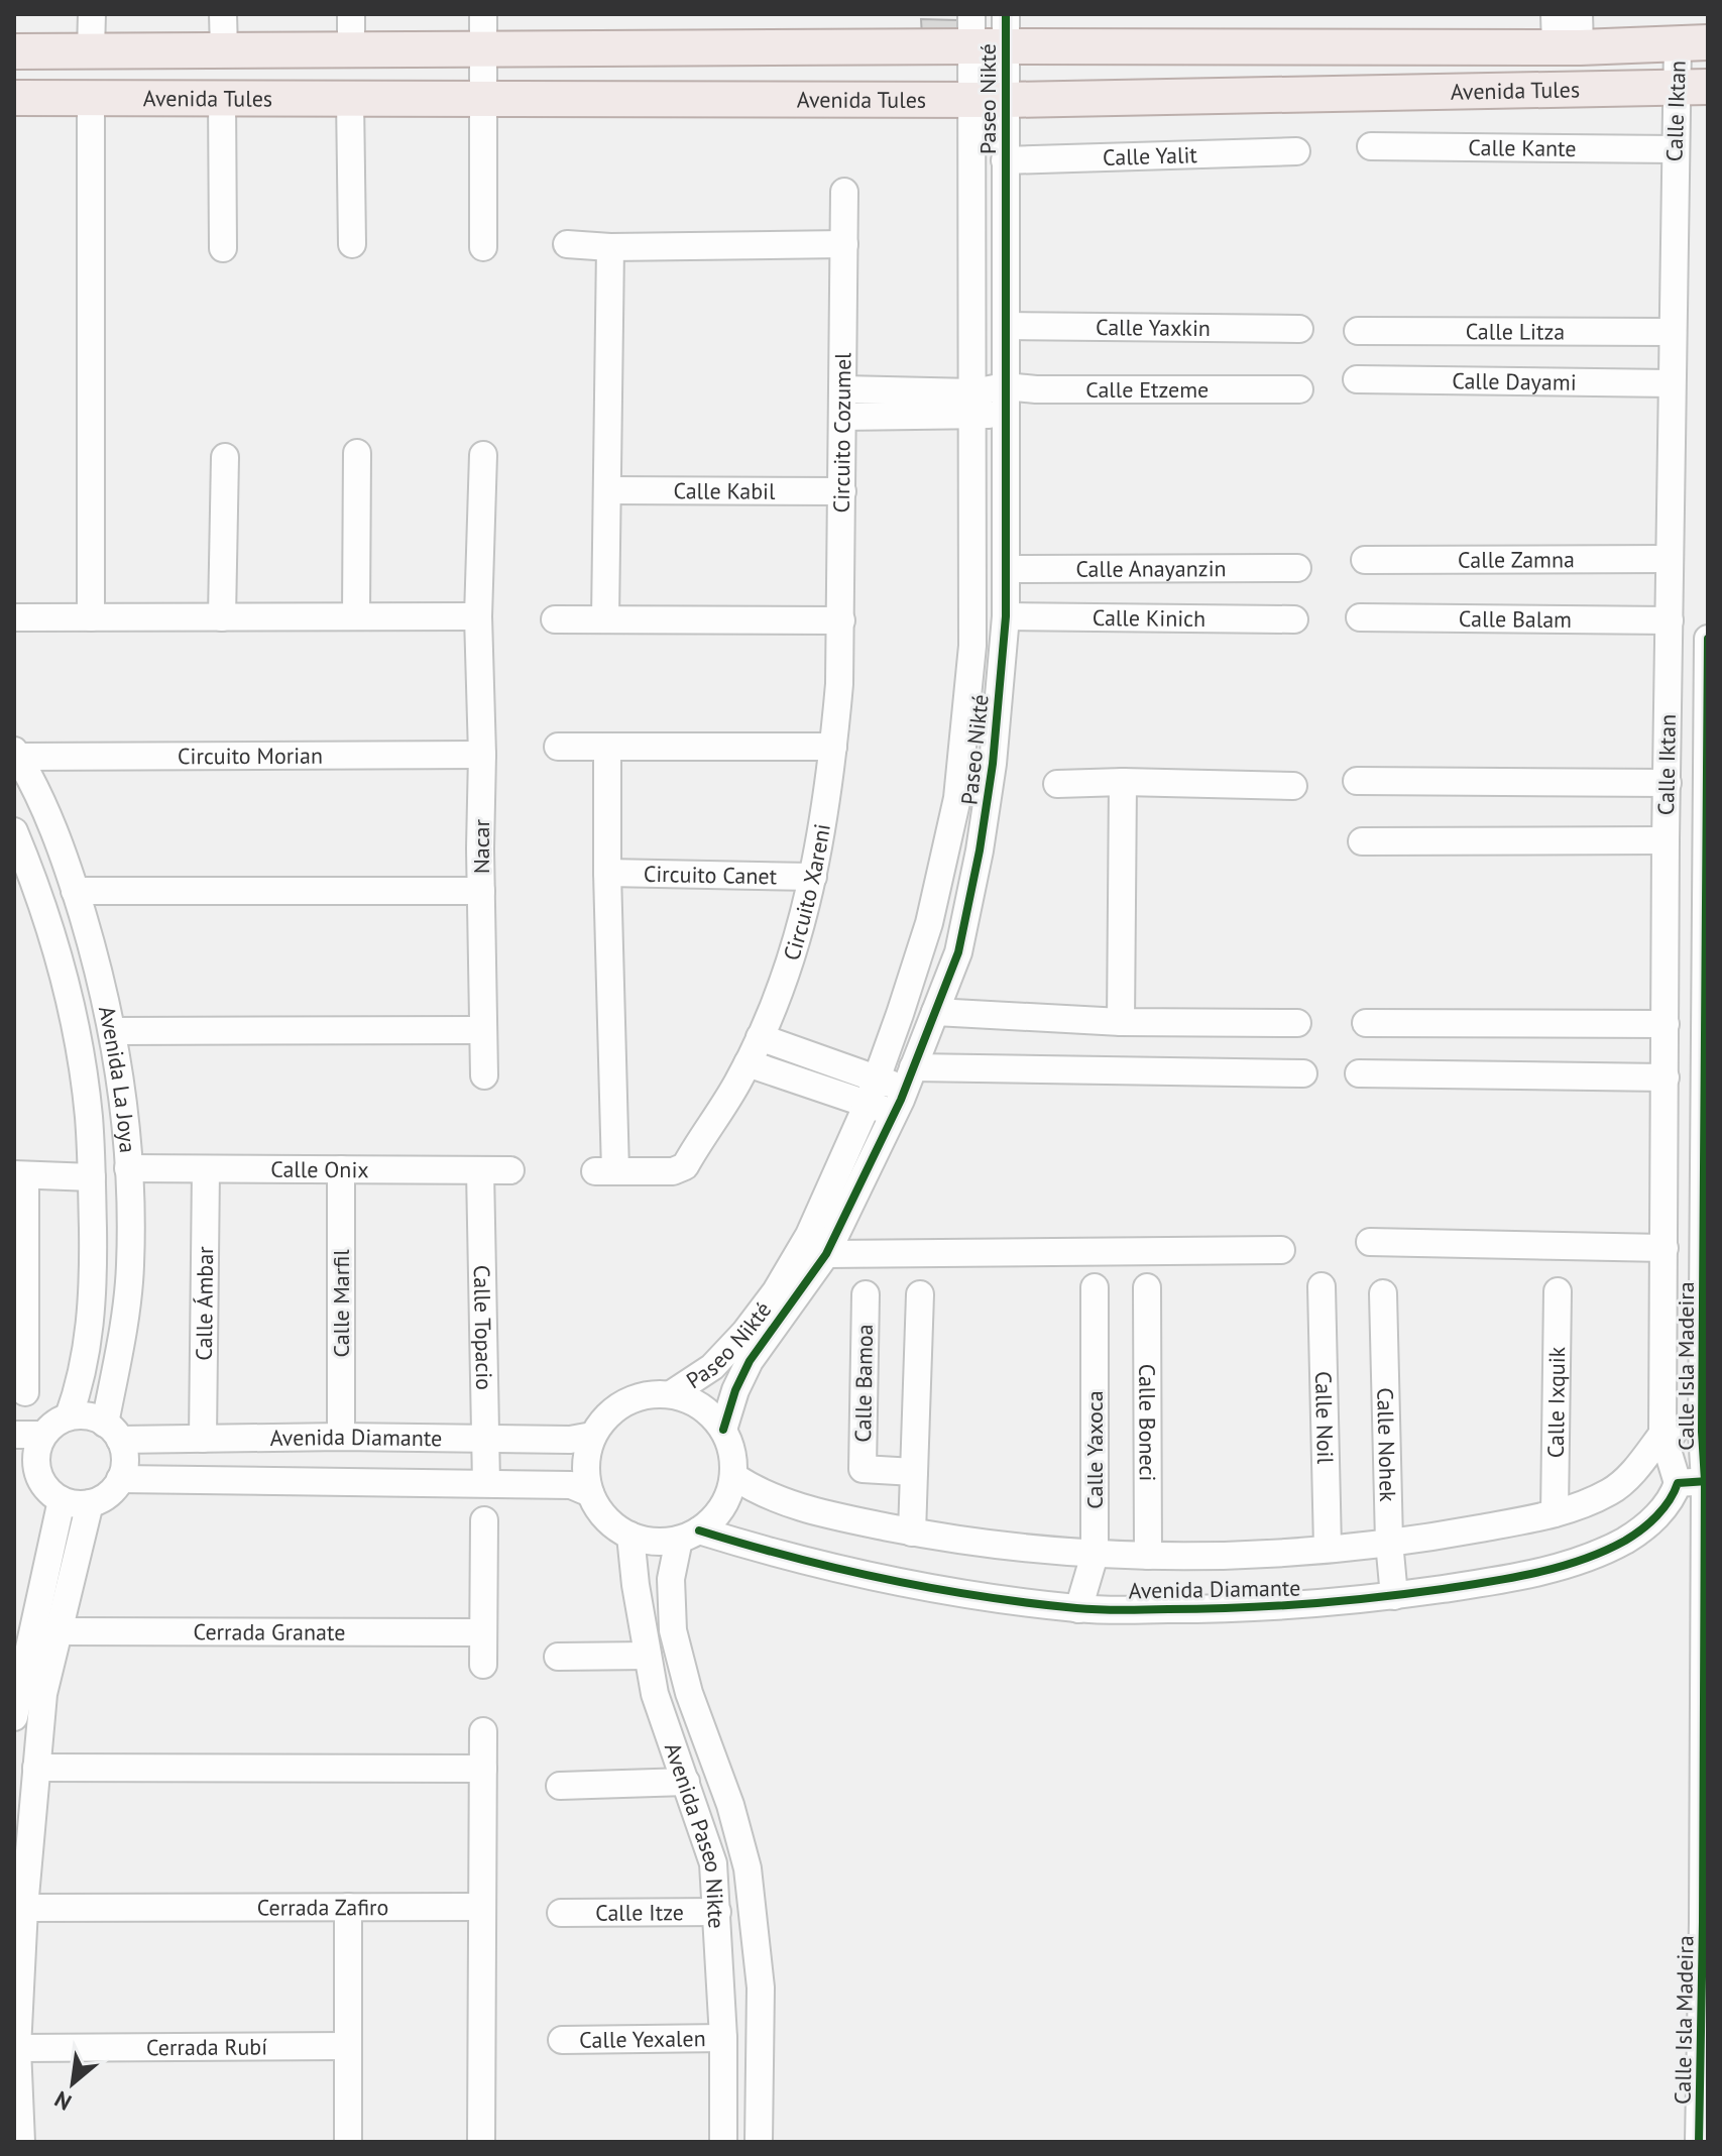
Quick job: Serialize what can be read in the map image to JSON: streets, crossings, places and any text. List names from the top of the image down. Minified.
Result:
{"streets":{"main road":["Avenida Tules"],"street":["Paseo Nikté","Calle Iktan","Calle Kante","Calle Yalit","Calle Yaxkin","Calle Litza","Calle Dayami","Calle Etzeme","Circuito Cozumel","Calle Kabil","Calle Zamna","Calle Anayanzin","Calle Kinich","Calle Balam","Circuito Morian","Nacar","Circuito Canet","Circuito Xareni","Avenida La Joya","Calle Onix","Calle Ámbar","Calle Marfil","Calle Topacio","Calle Isla Madeira","Calle Bamoa","Calle Ixquik","Calle Noil","Calle Boneci","Avenida Diamante","Calle Nohek","Calle Yaxoca","Cerrada Granate","Avenida Paseo Nikte","Cerrada Zafiro","Calle Itze","Calle Yexalen","Cerrada Rubí"]},"crossings":[["Avenida Tules","Paseo Nikté"],["Avenida Tules","Calle Iktan"],["Paseo Nikté","Calle Yalit"],["Paseo Nikté","Calle Yaxkin"],["Paseo Nikté","Calle Etzeme"],["Paseo Nikté","Calle Anayanzin"],["Paseo Nikté","Calle Kinich"],["Paseo Nikté","Avenida Diamante"],["Paseo Nikté","Avenida Paseo Nikte"],["Calle Iktan","Calle Kante"],["Calle Iktan","Calle Litza"],["Calle Iktan","Calle Dayami"],["Calle Iktan","Calle Zamna"],["Calle Iktan","Calle Balam"],["Calle Iktan","Avenida Diamante"],["Circuito Cozumel","Calle Kabil"],["Circuito Cozumel","Circuito Xareni"],["Circuito Morian","Nacar"],["Circuito Morian","Avenida La Joya"],["Circuito Canet","Circuito Xareni"],["Avenida La Joya","Calle Onix"],["Avenida La Joya","Avenida Diamante"],["Calle Onix","Calle Ámbar"],["Calle Onix","Calle Marfil"],["Calle Onix","Calle Topacio"],["Calle Ámbar","Avenida Diamante"],["Calle Marfil","Avenida Diamante"],["Calle Topacio","Avenida Diamante"],["Calle Ixquik","Avenida Diamante"],["Calle Noil","Avenida Diamante"],["Calle Boneci","Avenida Diamante"],["Avenida Diamante","Calle Nohek"],["Avenida Diamante","Calle Yaxoca"],["Avenida Diamante","Avenida Paseo Nikte"],["Avenida Paseo Nikte","Calle Itze"],["Avenida Paseo Nikte","Calle Yexalen"]],"north":"bottom left"}
